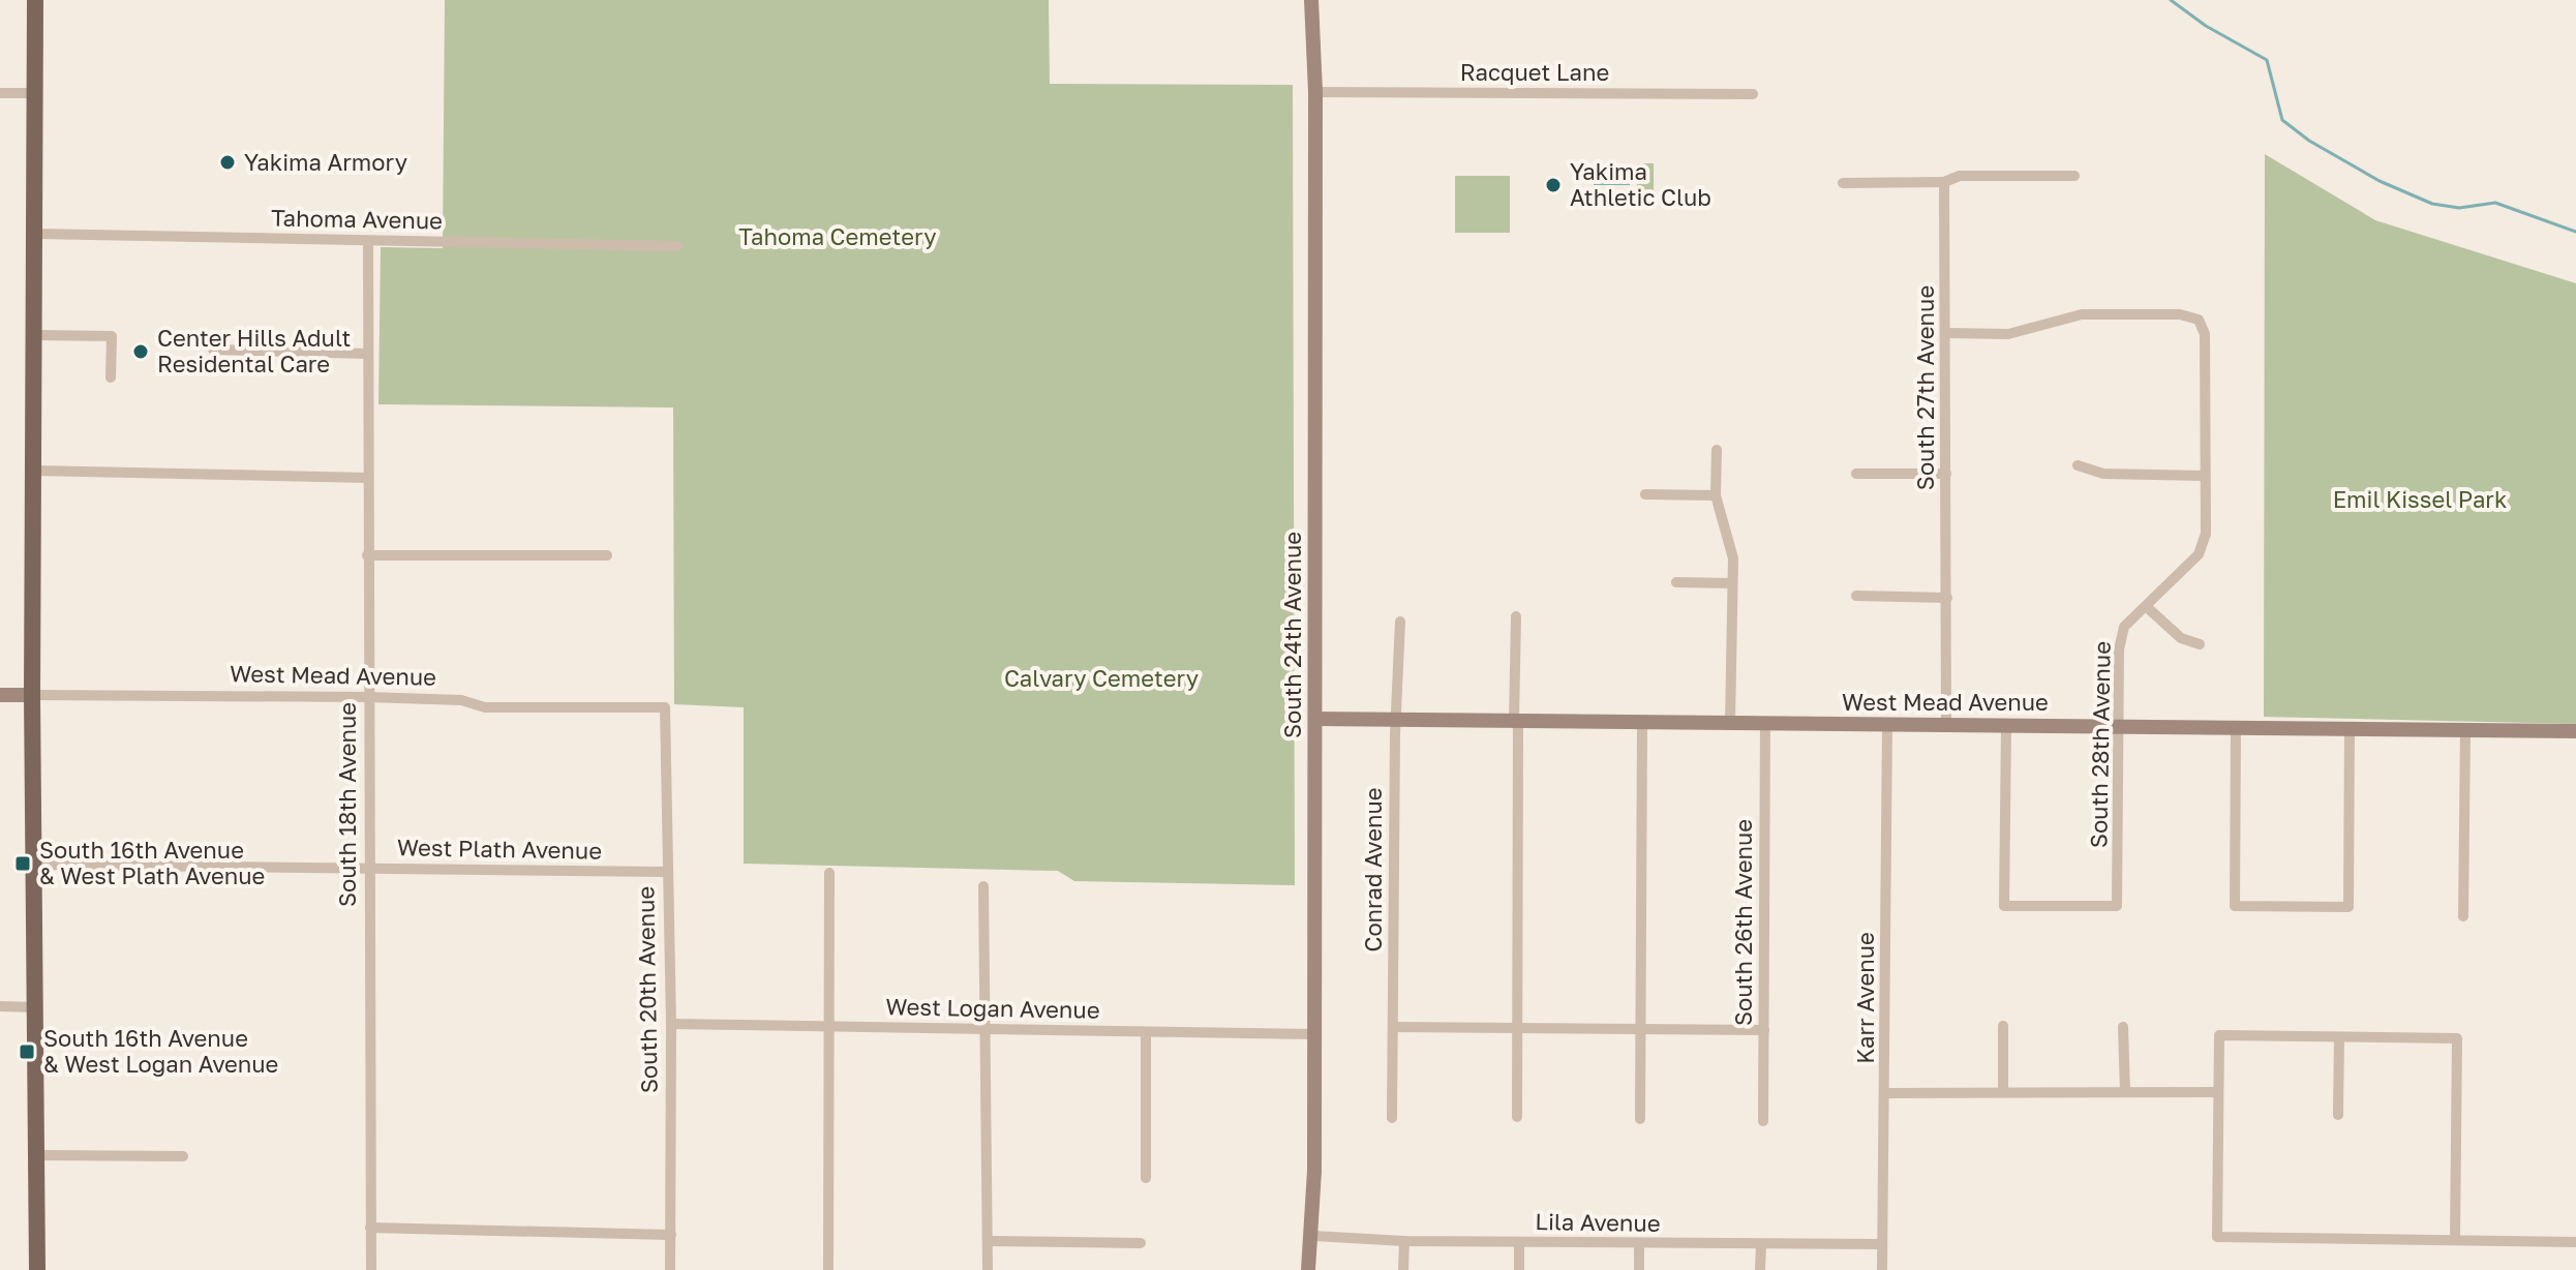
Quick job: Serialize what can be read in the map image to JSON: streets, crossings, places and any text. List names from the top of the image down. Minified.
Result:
{"streets":{"street":["Racquet Lane","Tahoma Avenue","South 27th Avenue","South 24th Avenue","West Mead Avenue","South 28th Avenue","South 18th Avenue","West Plath Avenue","Conrad Avenue","South 26th Avenue","South 20th Avenue","Karr Avenue","West Logan Avenue","Lila Avenue"]},"crossings":[["Racquet Lane","South 24th Avenue"],["Tahoma Avenue","South 18th Avenue"],["South 27th Avenue","West Mead Avenue"],["South 27th Avenue","South 28th Avenue"],["South 24th Avenue","West Mead Avenue"],["South 24th Avenue","West Logan Avenue"],["South 24th Avenue","Lila Avenue"],["West Mead Avenue","South 28th Avenue"],["West Mead Avenue","South 18th Avenue"],["West Mead Avenue","Conrad Avenue"],["West Mead Avenue","South 26th Avenue"],["West Mead Avenue","South 20th Avenue"],["West Mead Avenue","Karr Avenue"],["South 18th Avenue","West Plath Avenue"],["West Plath Avenue","South 20th Avenue"],["South 20th Avenue","West Logan Avenue"],["Karr Avenue","Lila Avenue"]],"parks":["Tahoma Cemetery","Emil Kissel Park","Calvary Cemetery"],"places":{"other":["Yakima Armory","Yakima Athletic Club","Center Hills Adult Residental Care"],"transit":["South 16th Avenue & West Plath Avenue","South 16th Avenue & West Logan Avenue"]}}
